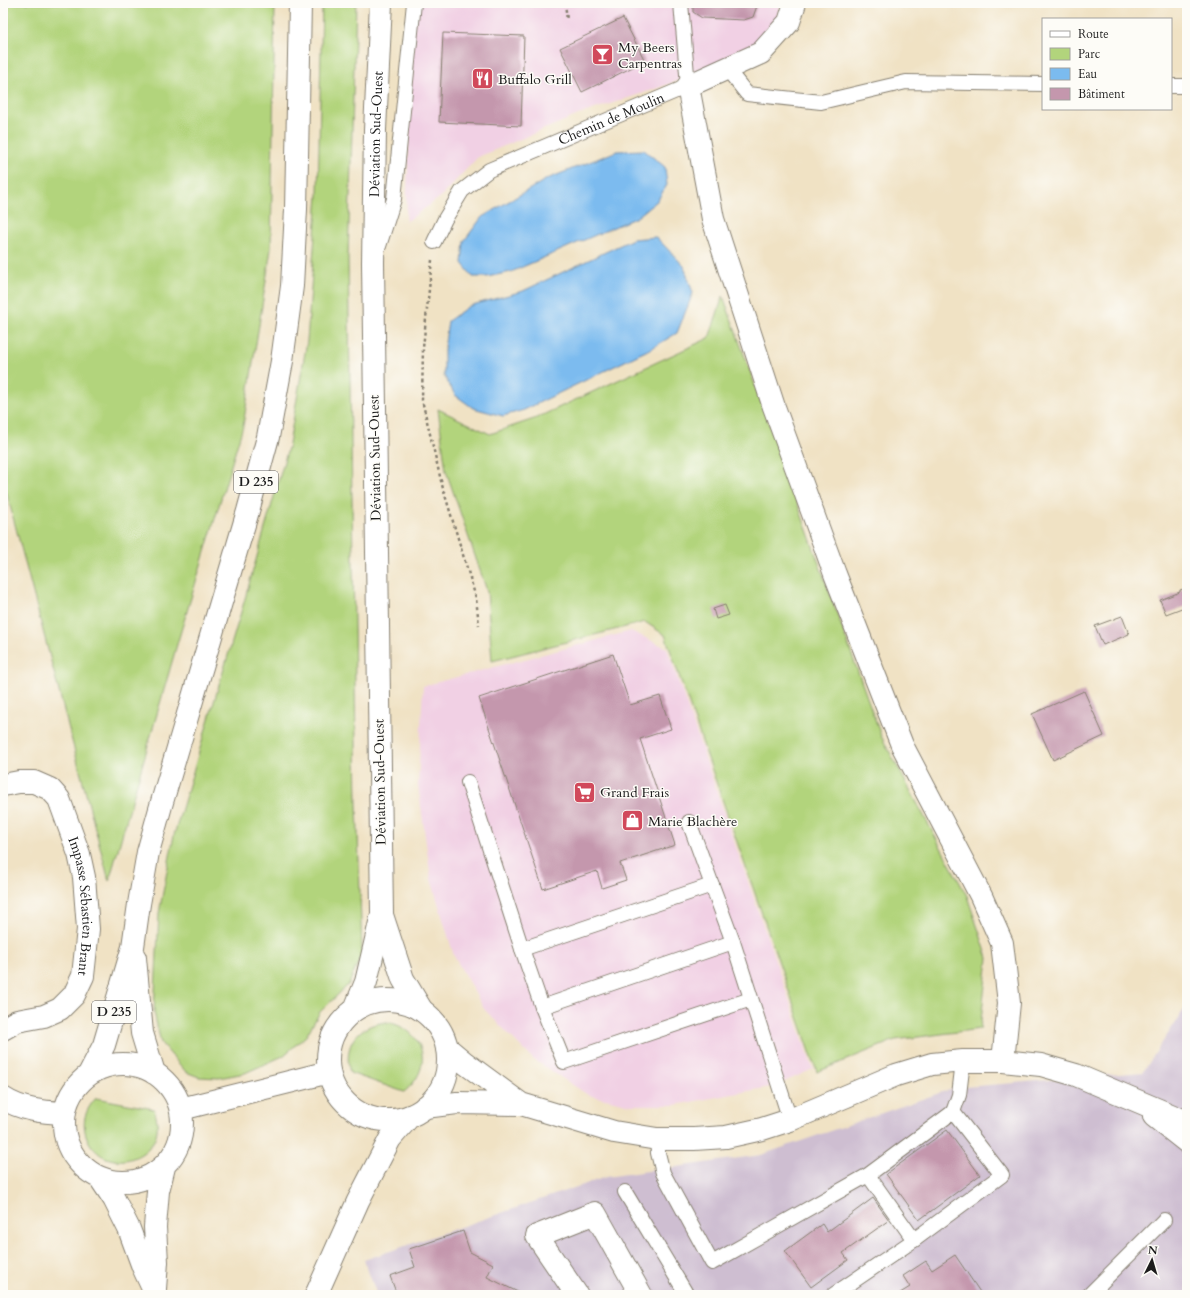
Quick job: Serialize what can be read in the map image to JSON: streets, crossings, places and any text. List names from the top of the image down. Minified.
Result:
{"streets":{"main road":["Chemin de Moulin","Déviation Sud-Ouest","D 235","Impasse Sébastien Brant"]},"places":{"bar":["My Beers Carpentras"],"restaurant":["Buffalo Grill"],"supermarket":["Grand Frais"],"shop":["Marie Blachère"]},"legend":["Route","Parc","Eau","Bâtiment"],"north":"top"}
